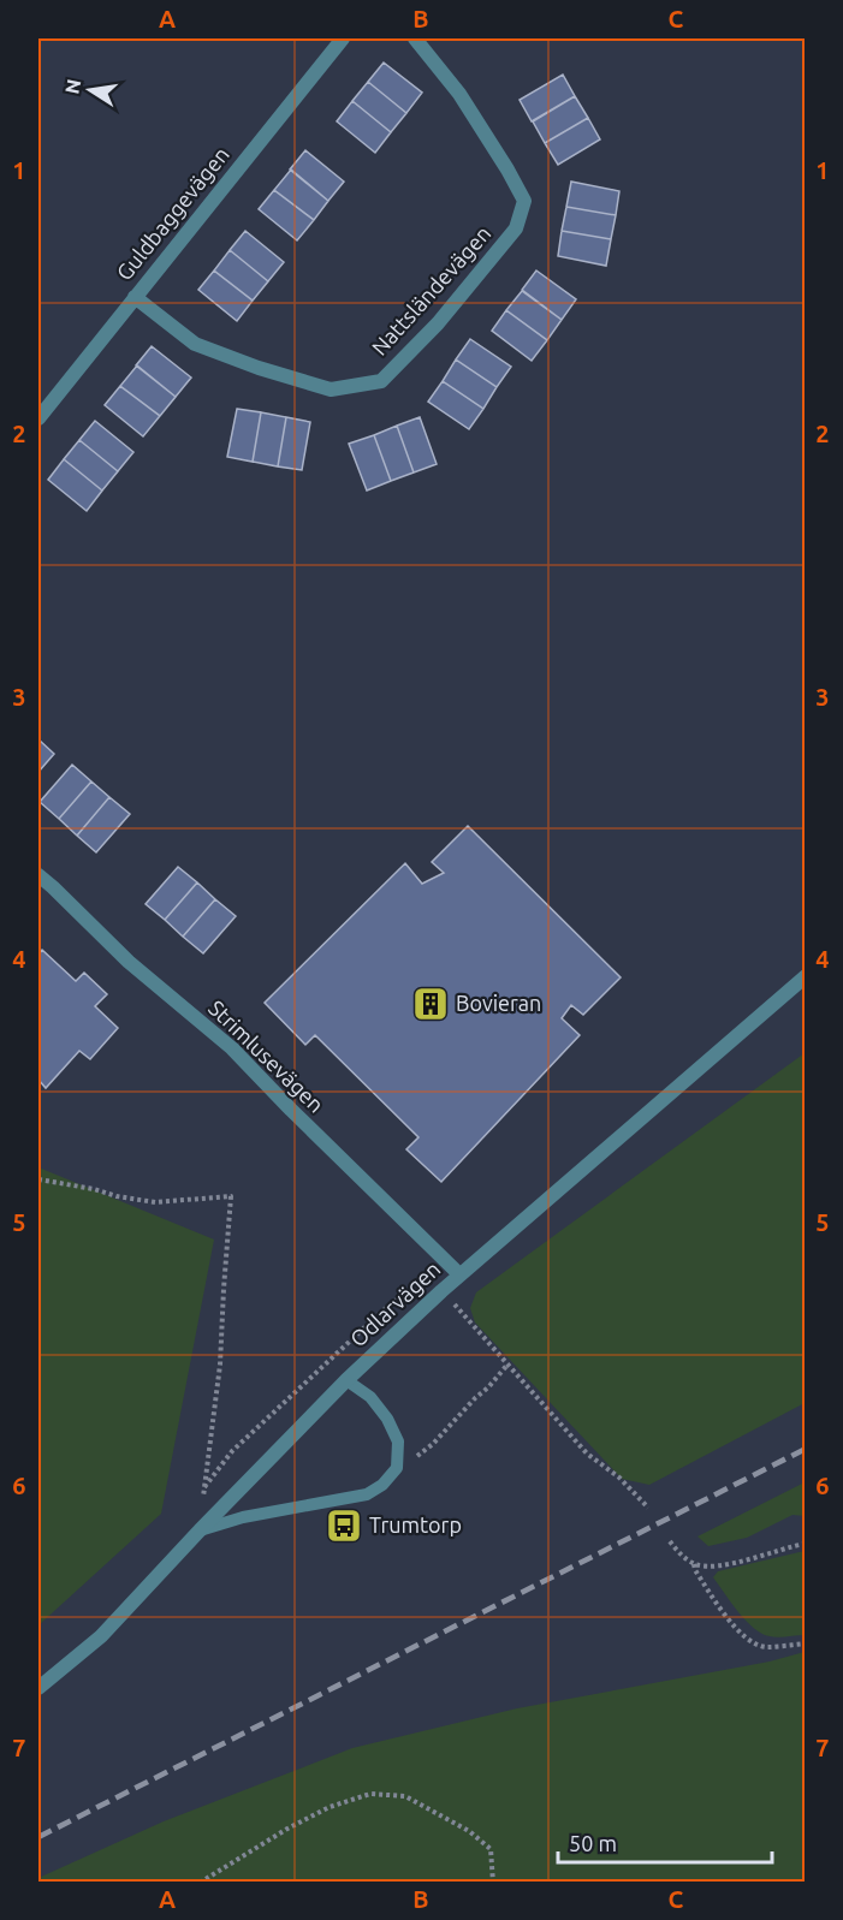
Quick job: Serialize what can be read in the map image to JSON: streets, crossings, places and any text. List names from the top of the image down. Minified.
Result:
{"streets":{"street":["Guldbaggevägen","Nattsländevägen","Strimlusevägen","Odlarvägen"]},"crossings":[["Guldbaggevägen","Nattsländevägen"],["Strimlusevägen","Odlarvägen"]],"places":{"building":["Bovieran"],"bus stop":["Trumtorp"]},"scale_bar":"50 m","north":"left","grid":{"columns":["A","B","C"],"rows":["1","2","3","4","5","6","7"]}}
